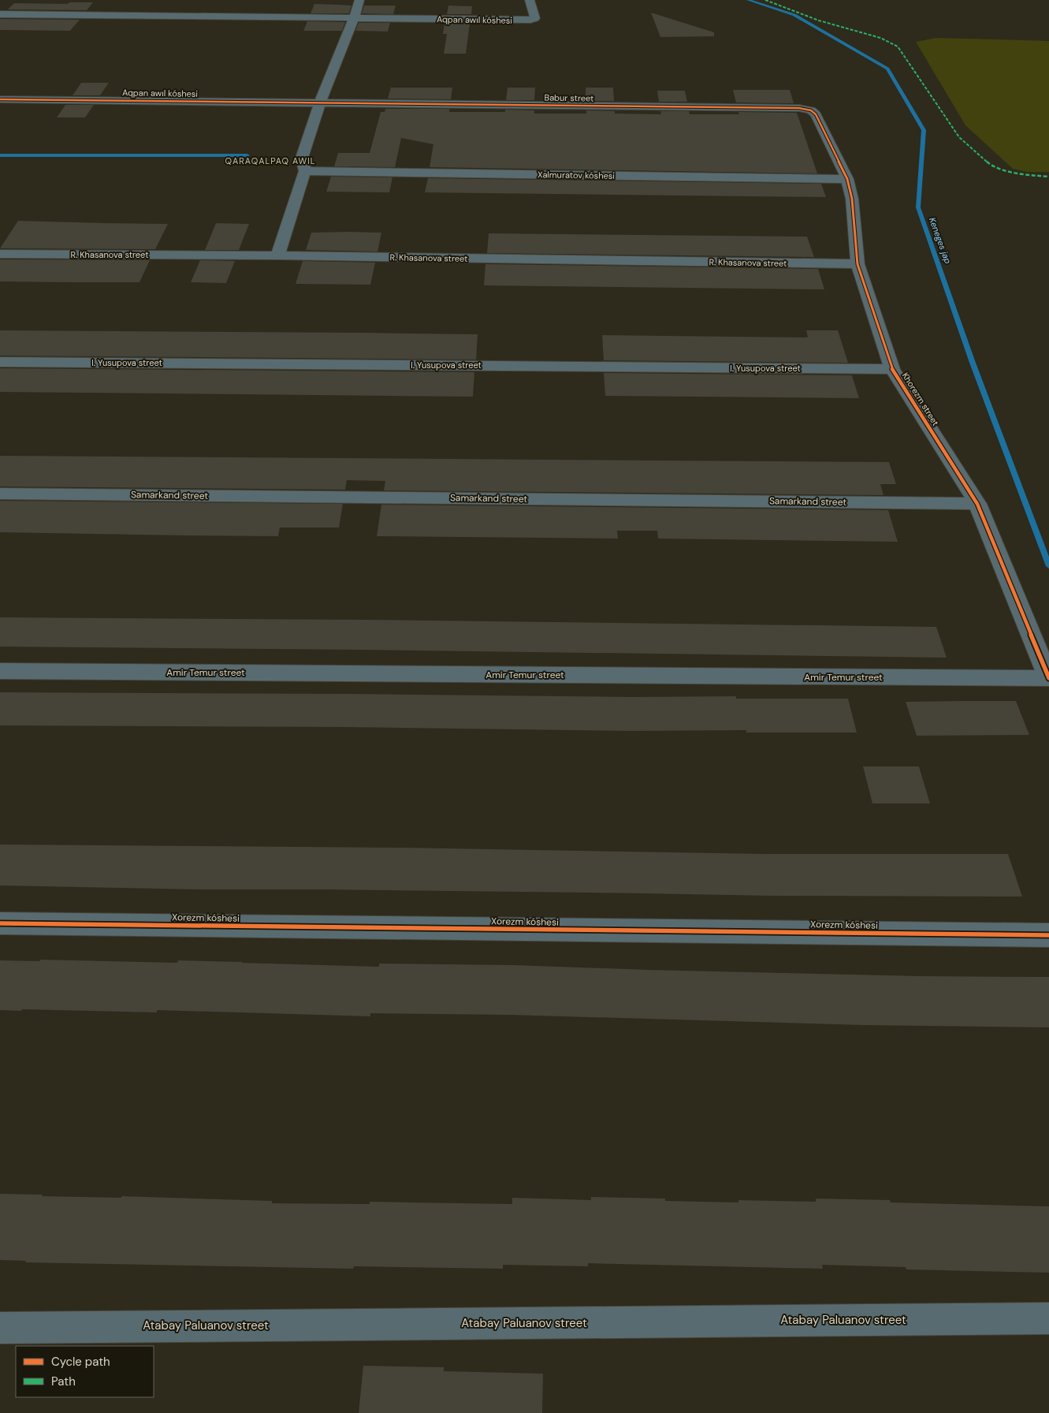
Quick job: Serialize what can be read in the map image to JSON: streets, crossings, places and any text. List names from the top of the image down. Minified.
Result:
{"streets":{"street":["Aqpan awıl kóshesi","Babur street","Xalmuratov kóshesi","R. Khasanova street","I. Yusupova street","Khorezm street","Samarkand street","Amir Temur street","Xorezm kóshesi","Atabay Paluanov street"]},"crossings":[["Aqpan awıl kóshesi","Babur street"],["Babur street","Khorezm street"],["Xalmuratov kóshesi","Khorezm street"],["R. Khasanova street","Khorezm street"],["I. Yusupova street","Khorezm street"],["Khorezm street","Samarkand street"],["Khorezm street","Amir Temur street"]],"districts":["QARAQALPAQ AWIL"],"water":["Keneges jap"],"legend":["Cycle path","Path"]}
